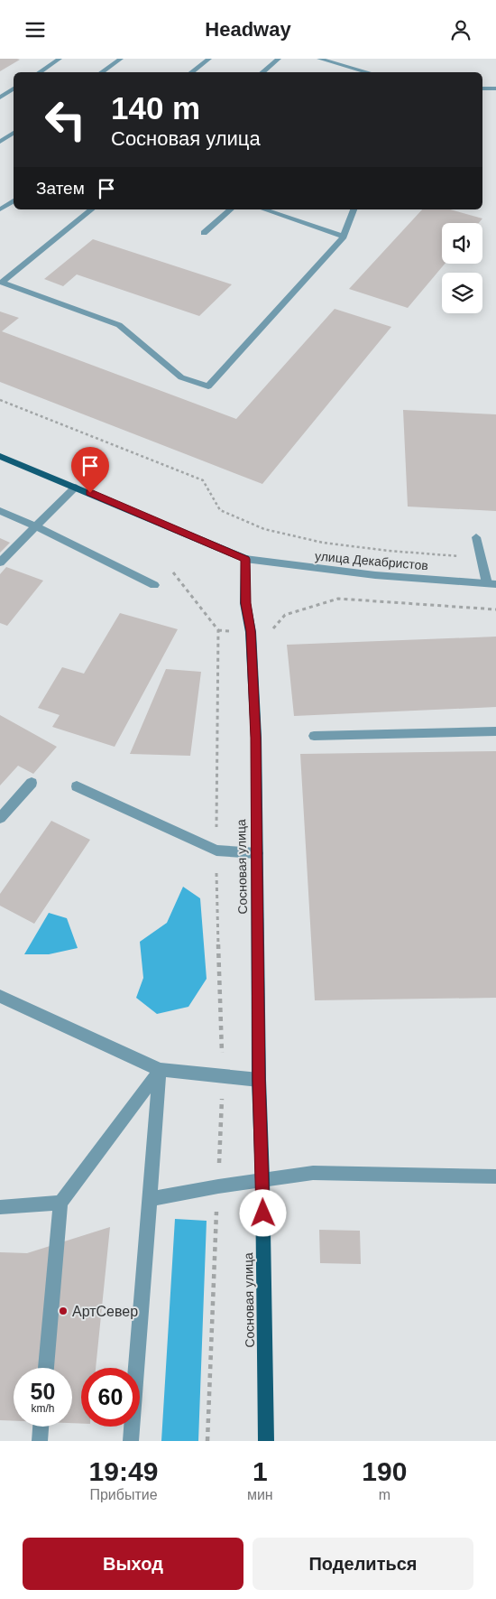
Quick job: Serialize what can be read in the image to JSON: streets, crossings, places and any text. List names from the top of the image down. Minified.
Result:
{"streets":{"main road":["Сосновая улица"],"street":["улица Декабристов"]},"crossings":[["улица Декабристов","Сосновая улица"]],"places":["АртСевер"],"page":{"header":"Headway","turn":["140 m","Сосновая улица"],"then":"Затем","speed":"50 km/h","limit":"60","eta":["19:49","Прибытие","1","мин","190","m"],"buttons":["Выход","Поделиться"]}}
